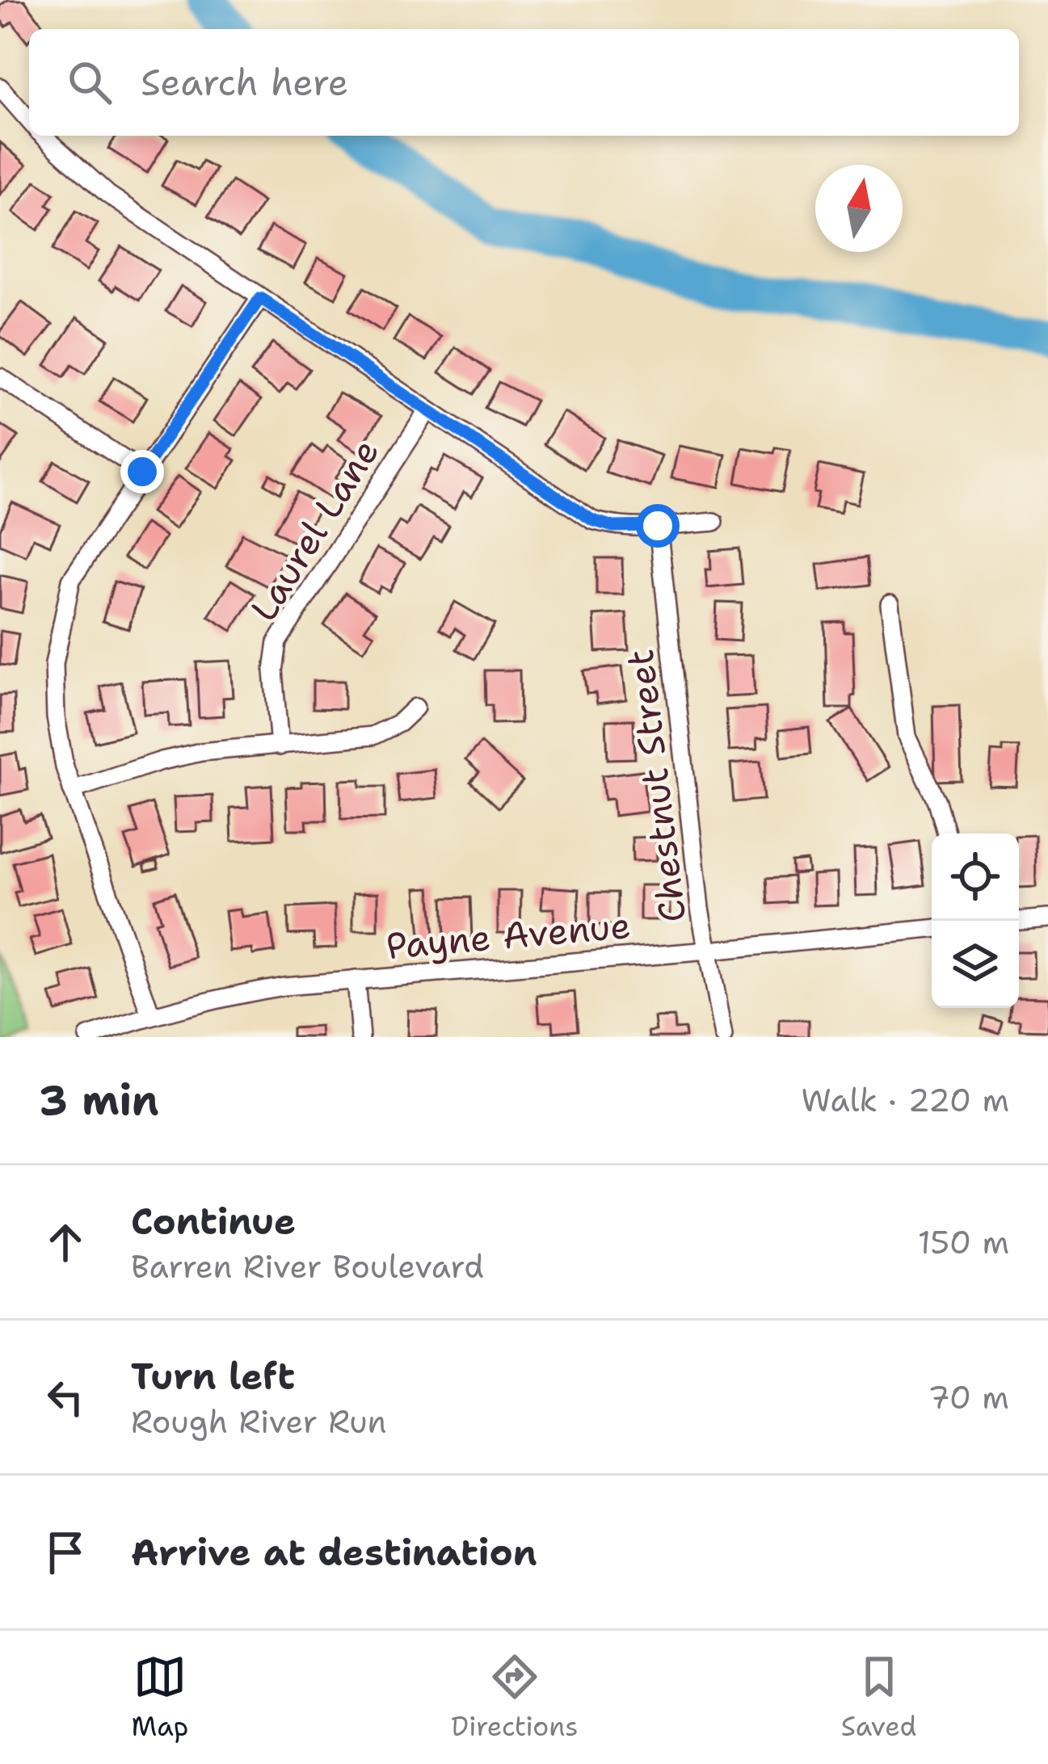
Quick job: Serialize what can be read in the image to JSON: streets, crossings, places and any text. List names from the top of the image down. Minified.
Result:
{"streets":{"street":["Laurel Lane","Chestnut Street","Payne Avenue"]},"crossings":[["Chestnut Street","Payne Avenue"]],"north":"top","page":{"search":"Search here","heading":["3 min","Walk · 220 m"],"list":[["Continue","Barren River Boulevard","150 m"],["Turn left","Rough River Run","70 m"],"Arrive at destination"],"nav":["Map","Directions","Saved"]}}
